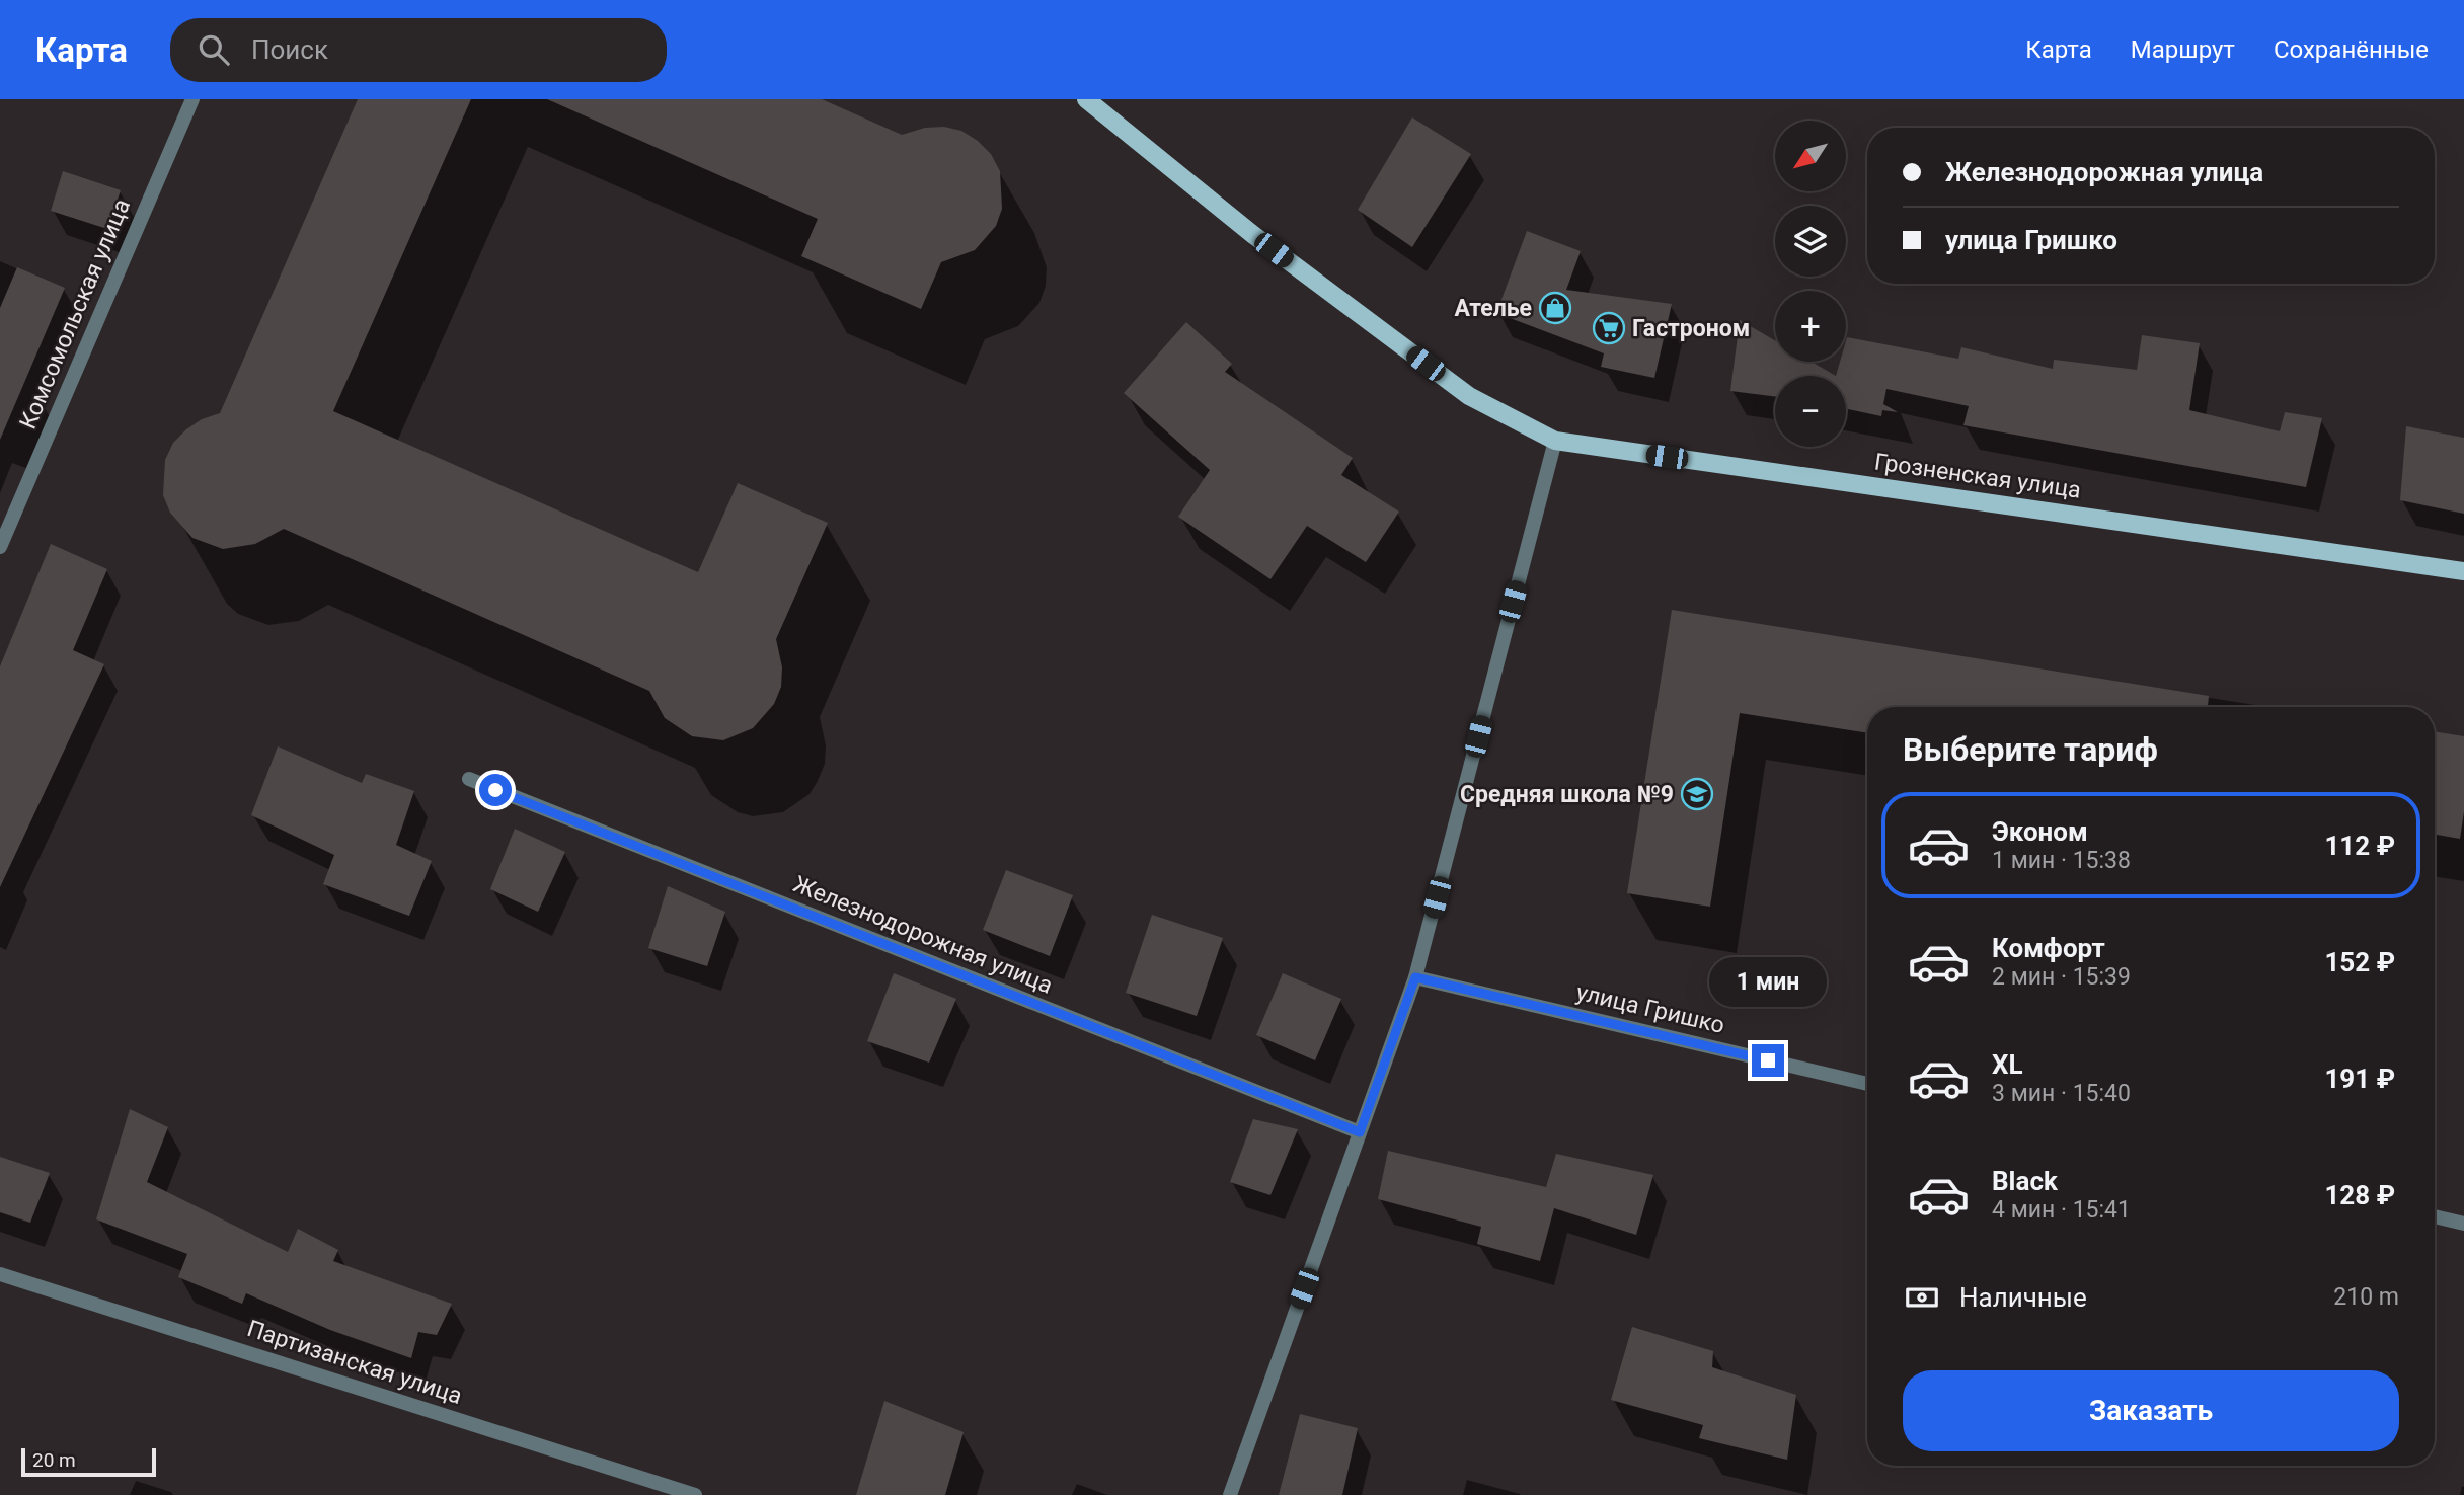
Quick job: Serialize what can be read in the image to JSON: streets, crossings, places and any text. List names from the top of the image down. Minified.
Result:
{"streets":{"main road":["Грозненская улица"],"street":["Комсомольская улица","Железнодорожная улица","улица Гришко","Партизанская улица"]},"places":{"shop":["Ателье"],"supermarket":["Гастроном"],"school or university":["Средняя школа №9"]},"scale_bar":"20 m","north":"bottom left","page":{"header":"Карта","search":"Поиск","nav":["Карта","Маршрут","Сохранённые"],"map_buttons":["+","−"],"banner":["Железнодорожная улица","улица Гришко"],"heading":"Выберите тариф","list":[{"name":"Эконом","note":"1 мин · 15:38","value":"112 ₽"},{"name":"Комфорт","note":"2 мин · 15:39","value":"152 ₽"},{"name":"XL","note":"3 мин · 15:40","value":"191 ₽"},{"name":"Black","note":"4 мин · 15:41","value":"128 ₽"}],"bubble":"1 мин","pay":["Наличные","210 m"],"buttons":"Заказать","scale":"20 m"}}
